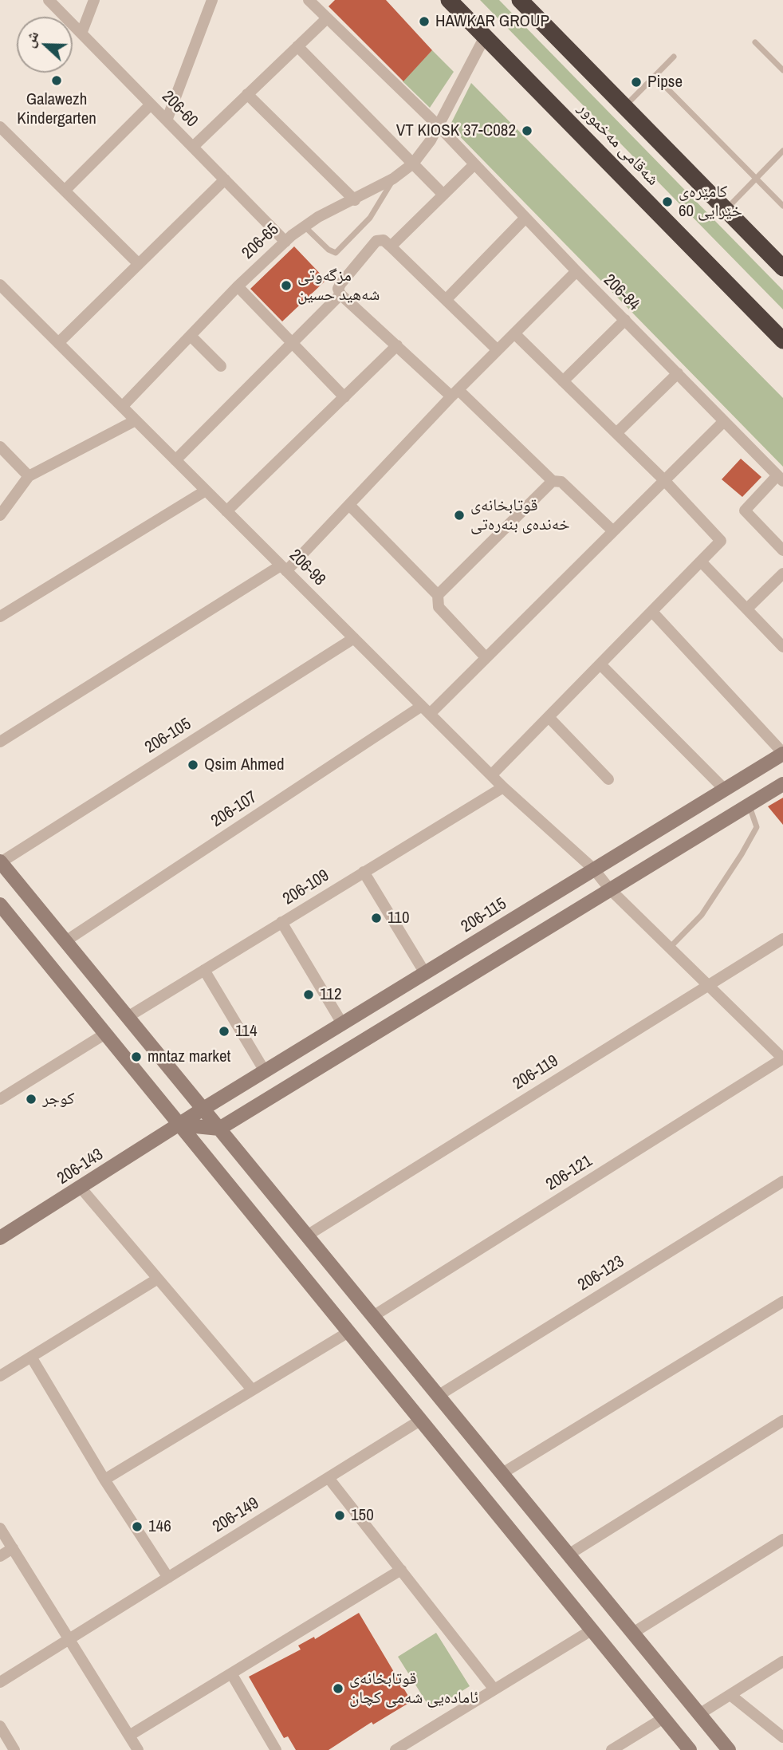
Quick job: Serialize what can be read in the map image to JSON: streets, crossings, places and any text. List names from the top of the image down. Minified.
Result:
{"streets":{"highway":["شەقامی مەخموور"],"street":["206-60","206-65","206-84","206-98","206-105","206-107","206-109","206-115","206-119","206-143","206-121","206-123","206-149"]},"crossings":[["206-60","206-65"],["شەقامی مەخموور","206-65"],["206-65","206-84"],["206-65","206-98"],["206-84","206-107"],["206-98","206-105"],["206-98","206-107"],["206-98","206-109"],["206-98","206-115"],["206-98","206-119"],["206-98","206-121"],["206-115","206-143"]],"places":["HAWKAR GROUP","Galawezh Kindergarten","Pipse","VT KIOSK 37-C082","کامێرەی خێرایی 60","مزگەوتی شەهید حسين","قوتابخانەی خەندەی بنەرەتی","Qsim Ahmed","110","112","114","mntaz market","كوجر","150","146","قوتابخانەی ئامادەیی شەمی کچان"],"north":"left"}
